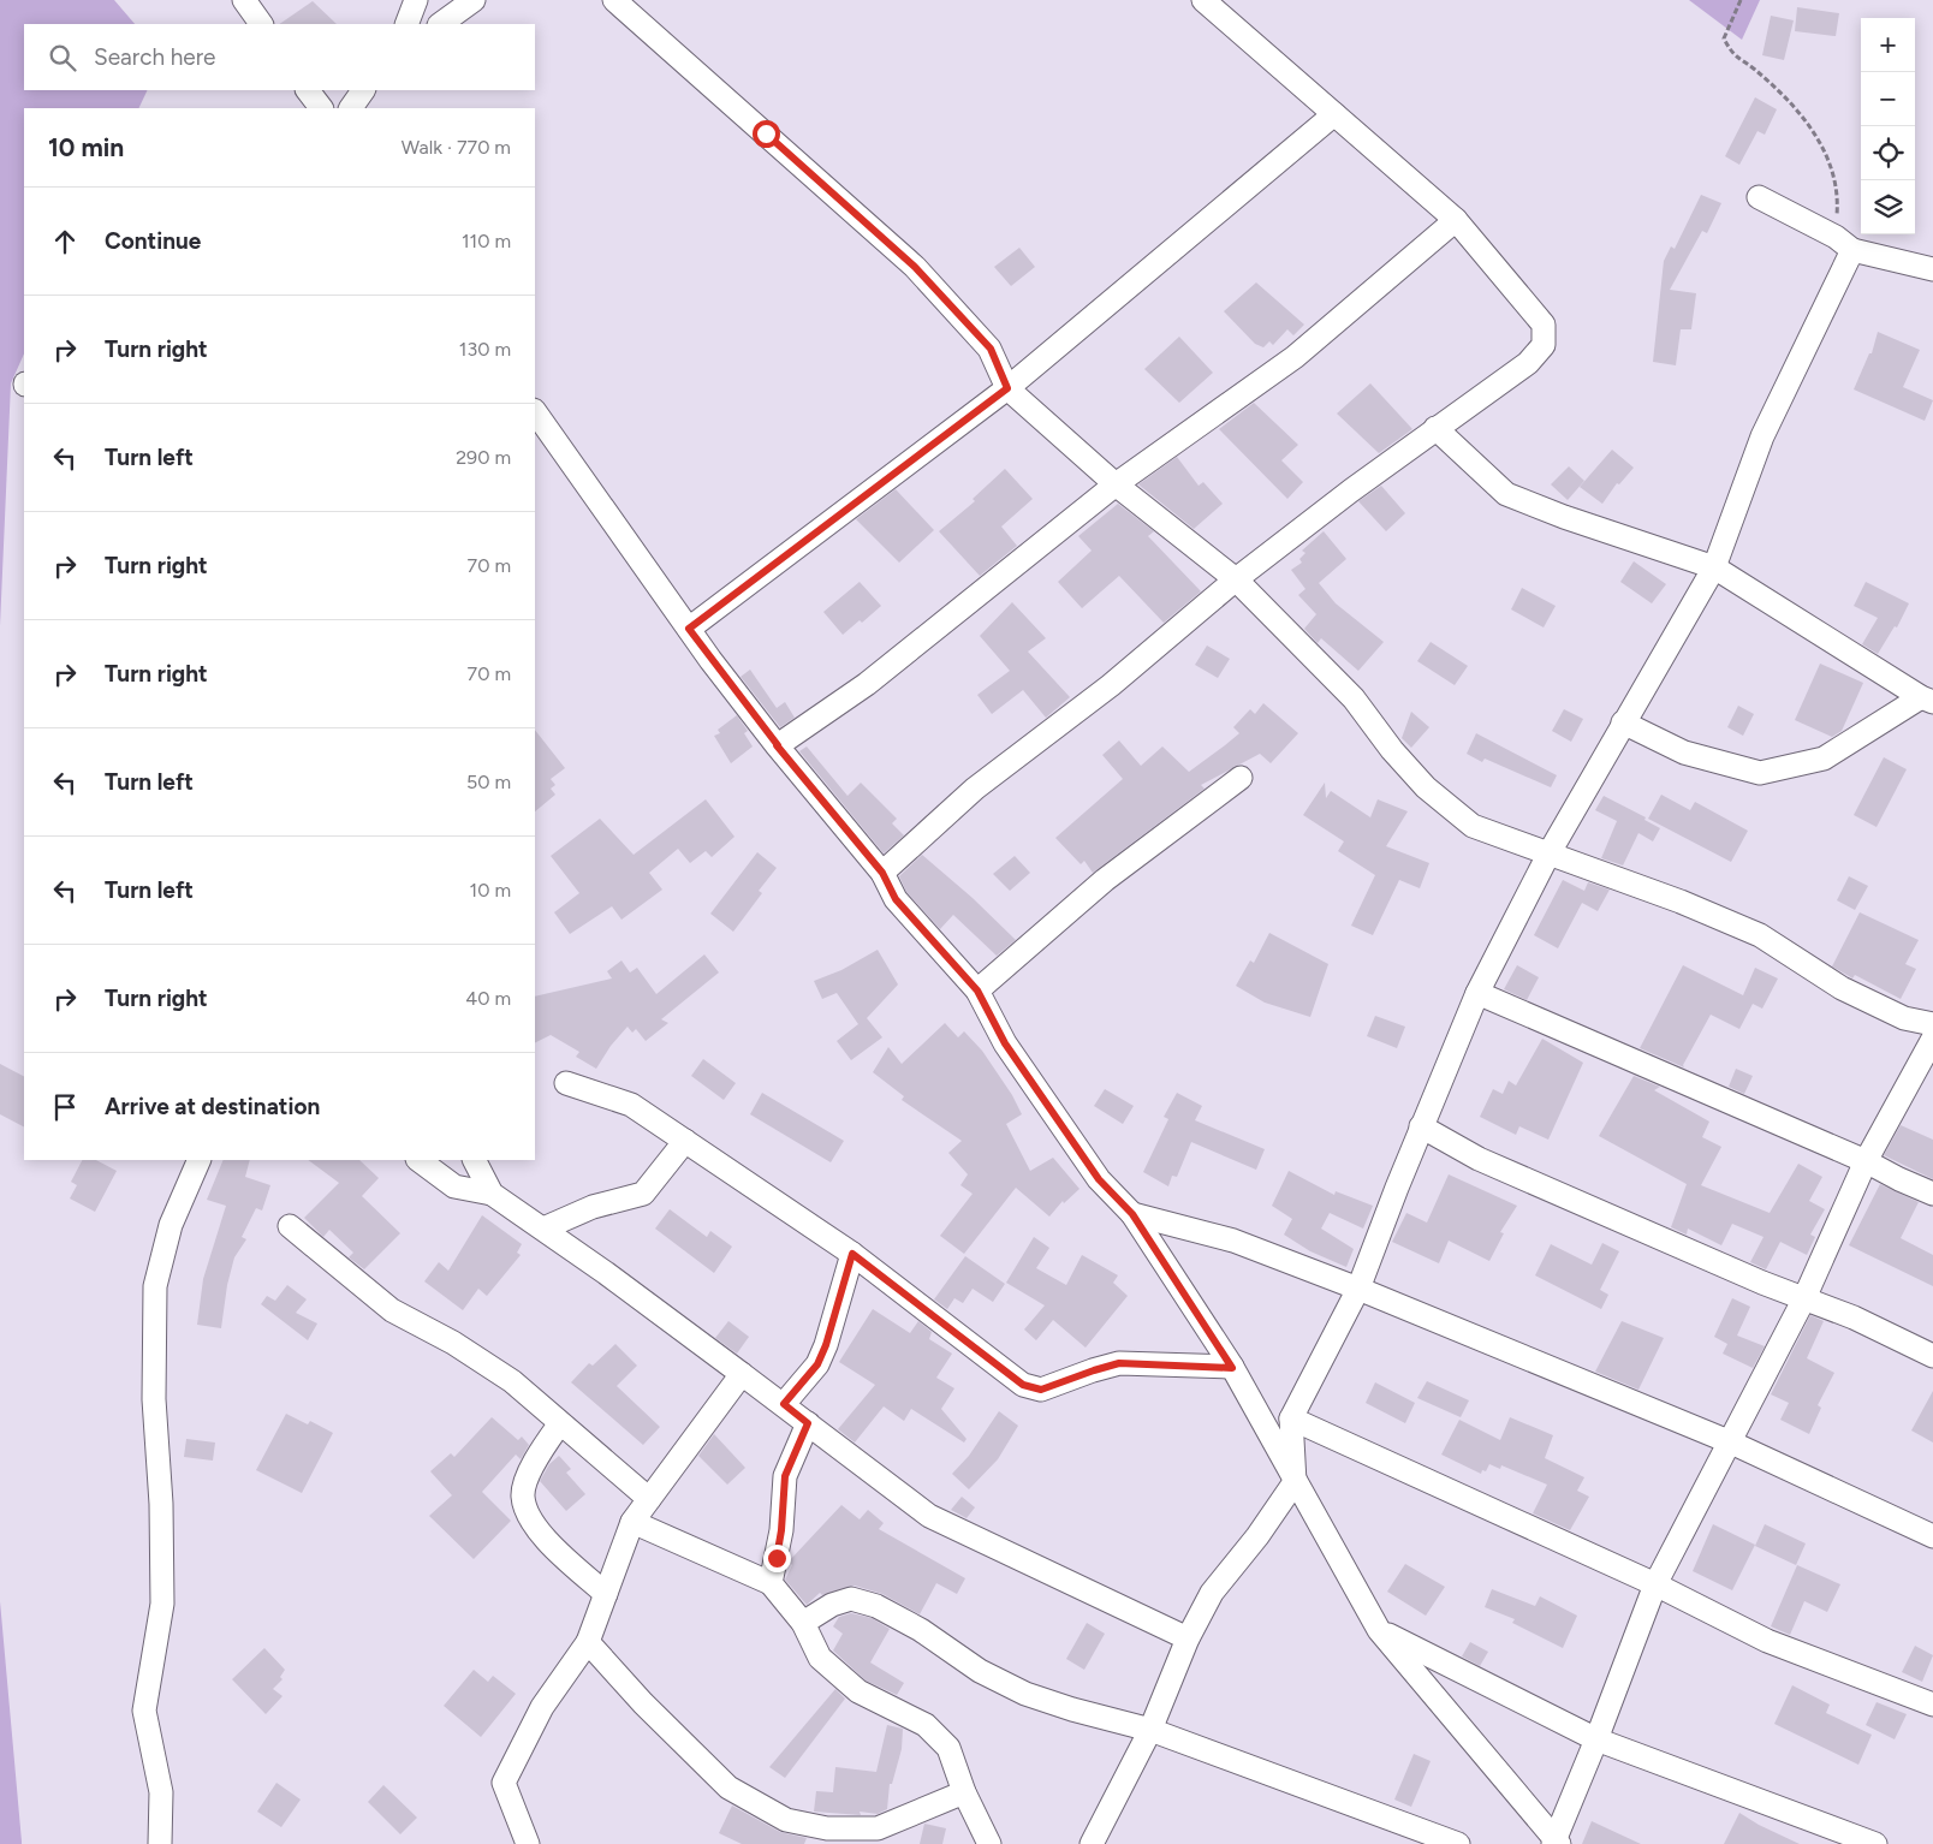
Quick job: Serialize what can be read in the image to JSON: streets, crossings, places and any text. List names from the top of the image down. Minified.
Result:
{"page":{"map_buttons":["+","−"],"search":"Search here","heading":["10 min","Walk · 770 m"],"list":[["Continue","110 m"],["Turn right","130 m"],["Turn left","290 m"],["Turn right","70 m"],["Turn right","70 m"],["Turn left","50 m"],["Turn left","10 m"],["Turn right","40 m"],"Arrive at destination"]}}
